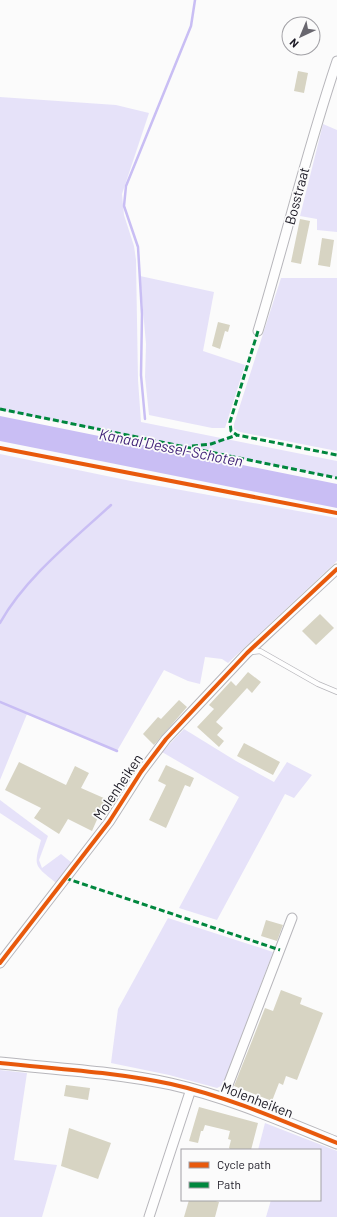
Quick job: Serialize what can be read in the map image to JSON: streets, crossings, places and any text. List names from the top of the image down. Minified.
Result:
{"streets":{"street":["Bosstraat","Molenheiken"]},"water":["Kanaal Dessel-Schoten"],"legend":["Cycle path","Path"],"north":"bottom left"}
